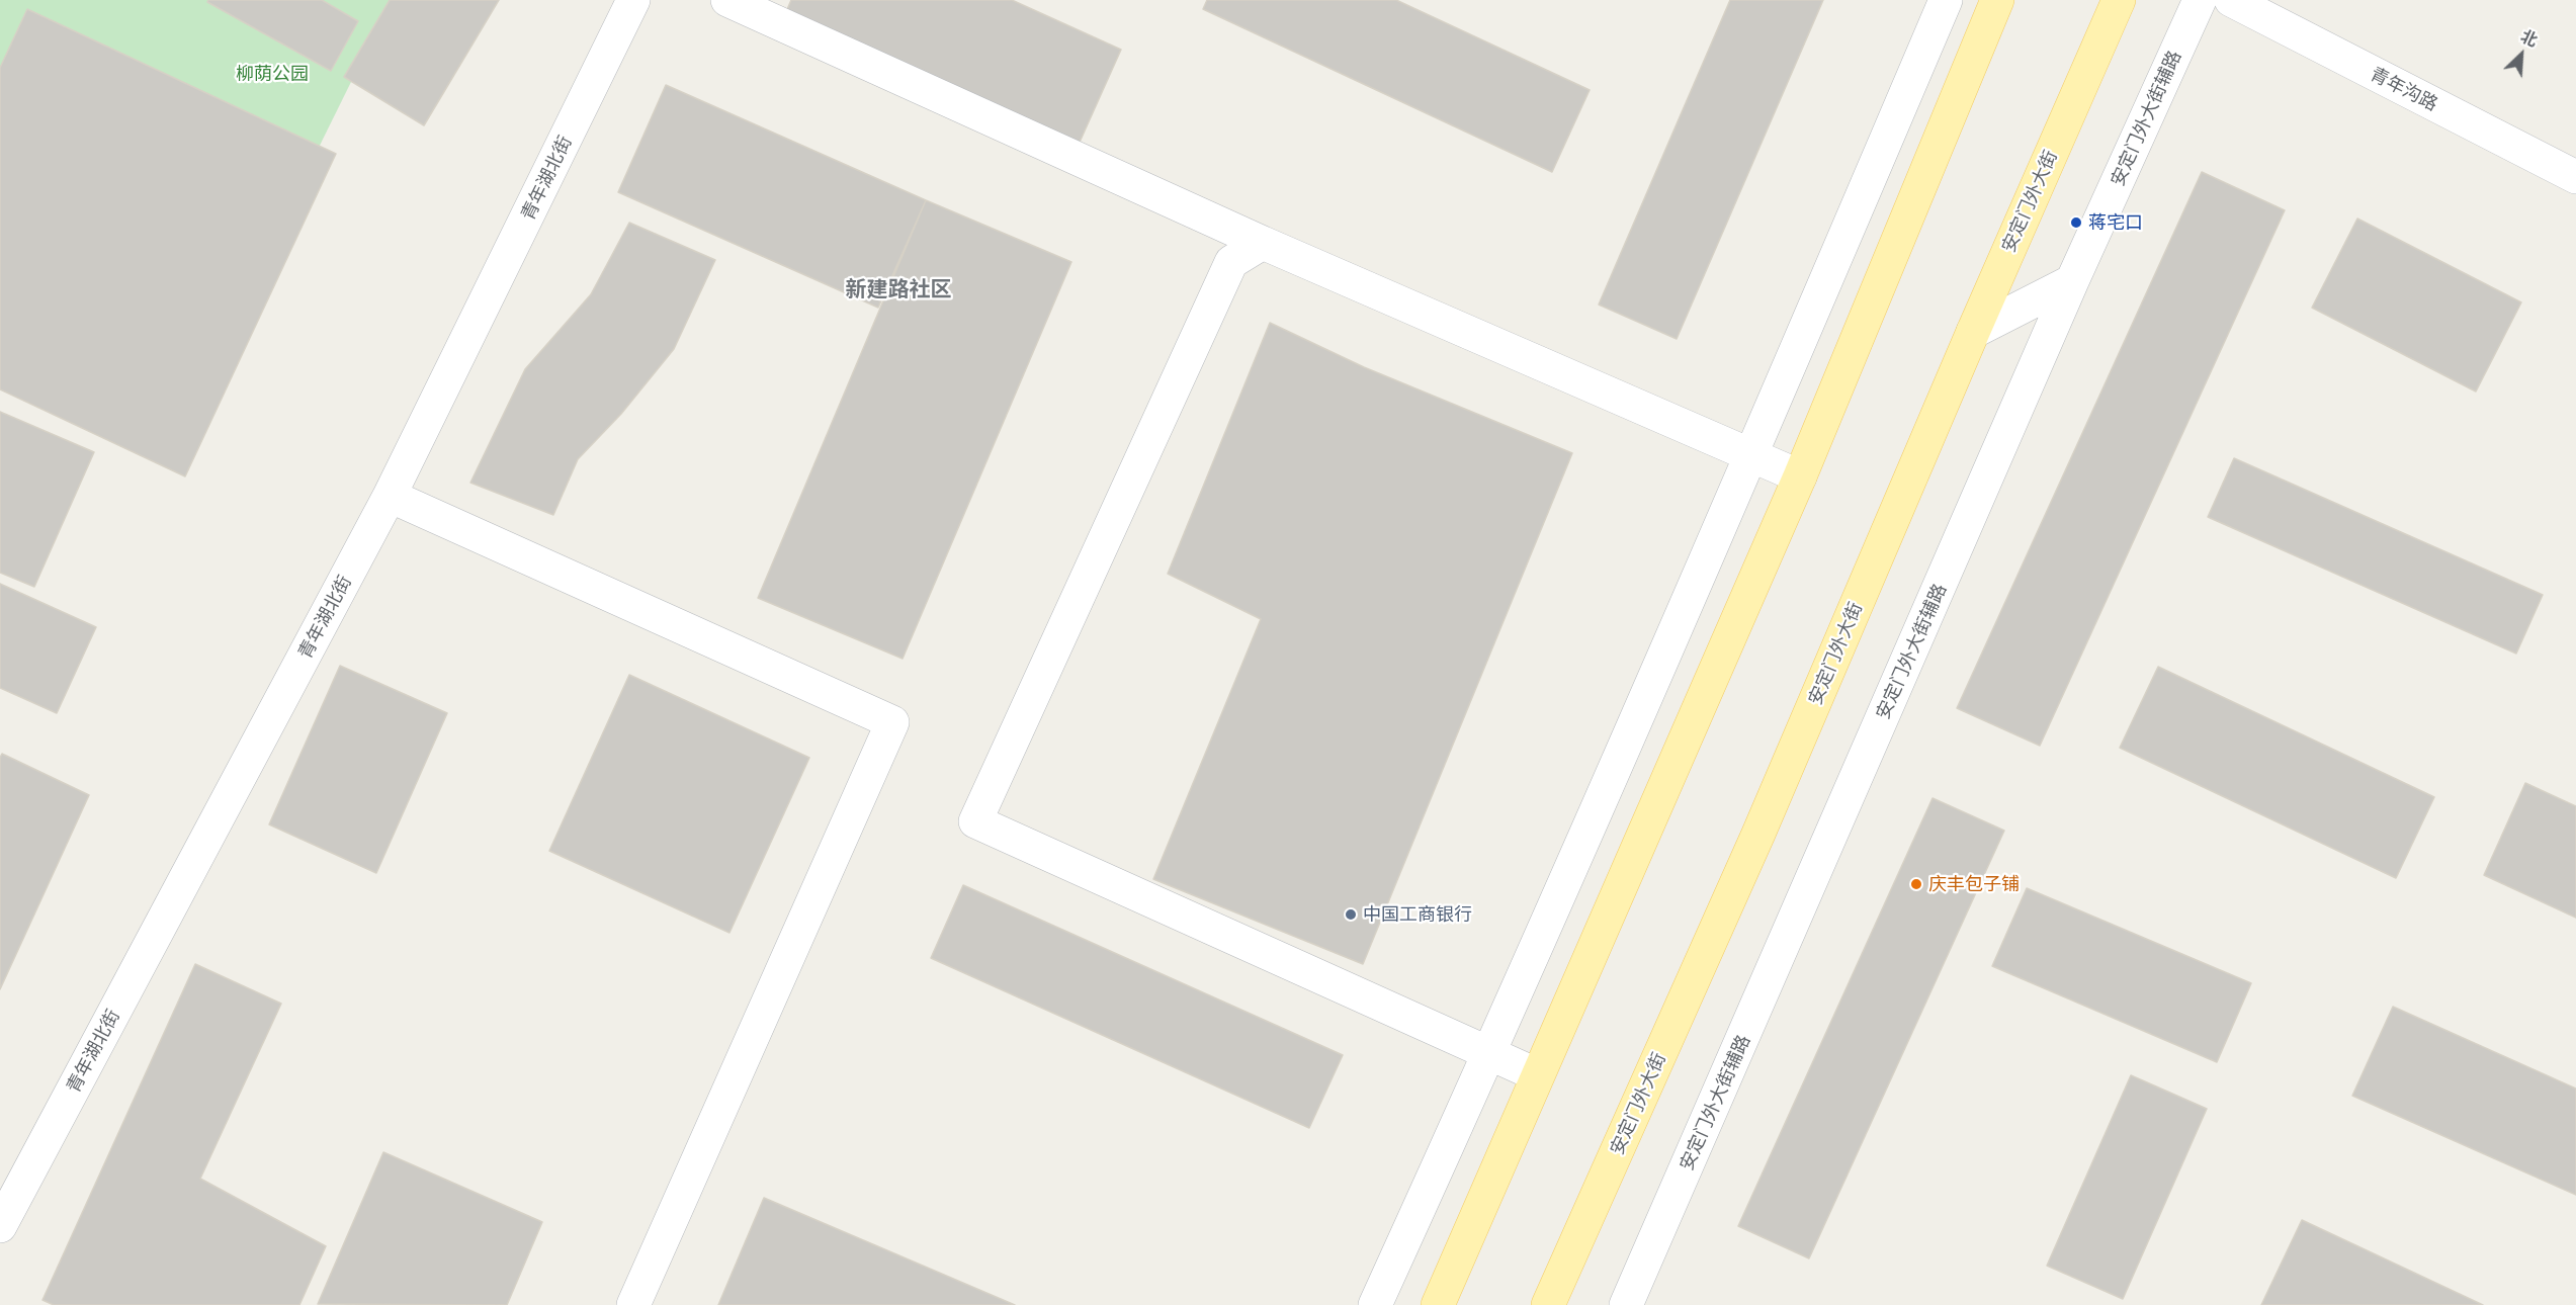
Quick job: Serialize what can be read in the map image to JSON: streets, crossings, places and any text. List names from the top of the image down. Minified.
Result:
{"streets":{"main road":["安定门外大街"],"street":["青年沟路","安定门外大街辅路","青年湖北街"]},"districts":["新建路社区"],"parks":["柳荫公园"],"places":["蒋宅口","庆丰包子铺","中国工商银行"],"north":"top right"}
